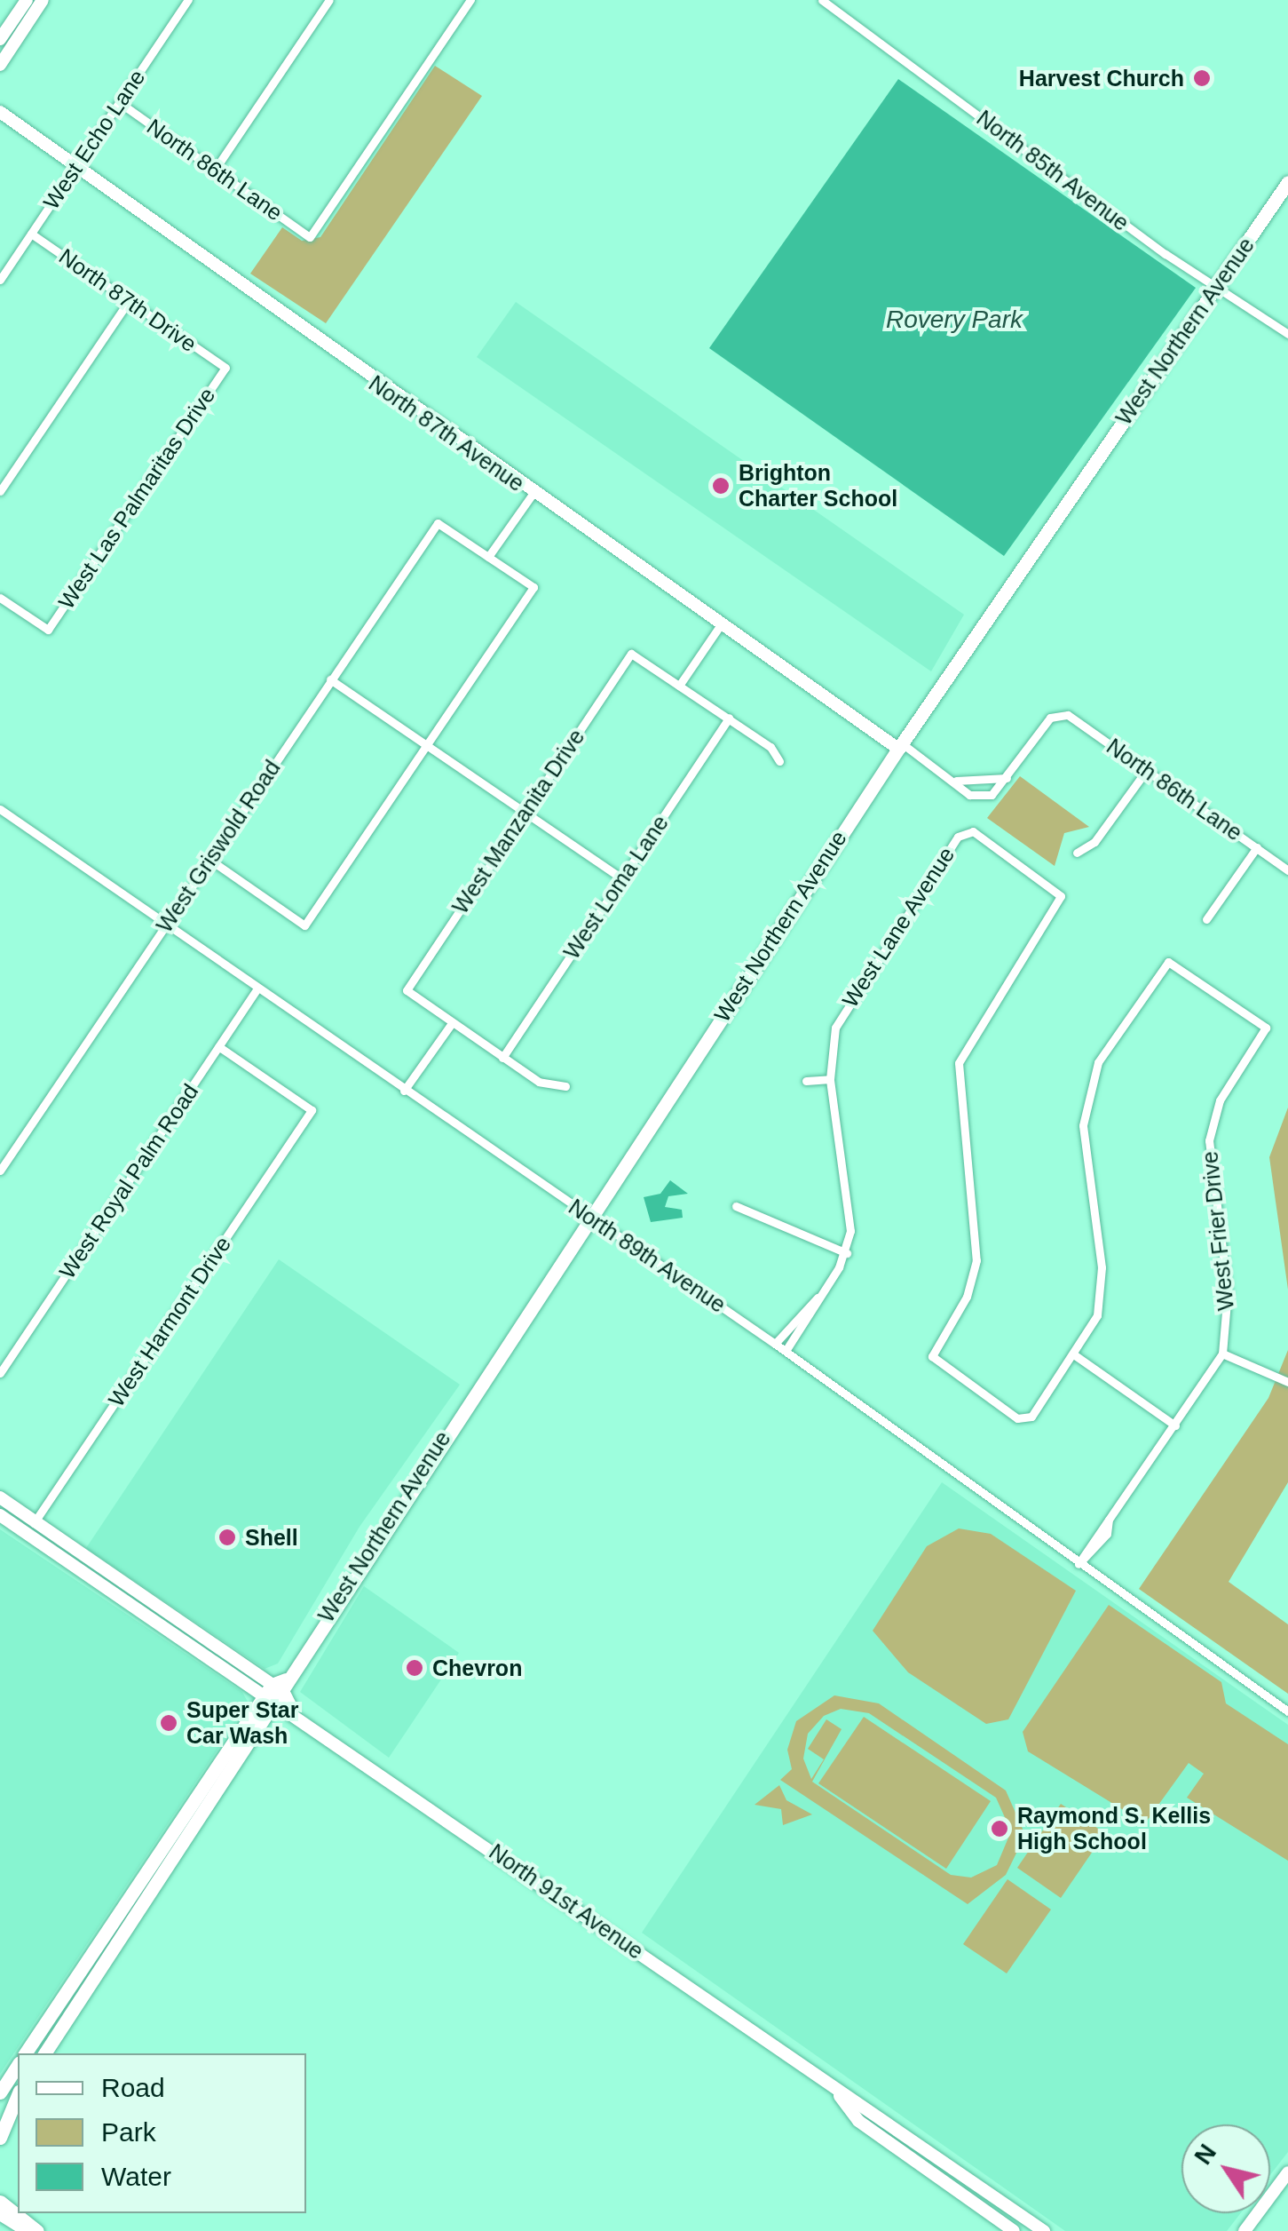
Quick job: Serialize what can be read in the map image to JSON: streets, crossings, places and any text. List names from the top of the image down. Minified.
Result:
{"streets":{"main road":["West Northern Avenue","North 87th Avenue","North 91st Avenue"],"street":["West Echo Lane","North 86th Lane","North 85th Avenue","North 87th Drive","West Las Palmaritas Drive","West Manzanita Drive","West Griswold Road","West Loma Lane","West Lane Avenue","West Royal Palm Road","West Frier Drive","North 89th Avenue","West Harmont Drive"]},"crossings":[["West Echo Lane","North 86th Lane"],["West Echo Lane","North 87th Drive"],["West Echo Lane","North 87th Avenue"],["North 85th Avenue","West Northern Avenue"],["North 87th Drive","West Las Palmaritas Drive"],["West Northern Avenue","North 87th Avenue"],["West Northern Avenue","North 89th Avenue"],["West Northern Avenue","North 91st Avenue"],["West Griswold Road","North 89th Avenue"],["West Lane Avenue","West Frier Drive"],["West Lane Avenue","North 89th Avenue"],["West Royal Palm Road","North 89th Avenue"],["West Royal Palm Road","West Harmont Drive"],["West Frier Drive","North 89th Avenue"],["West Harmont Drive","North 91st Avenue"]],"water":["Rovery Park"],"places":["Harvest Church","Brighton Charter School","Shell","Chevron","Super Star Car Wash","Raymond S. Kellis High School"],"legend":["Road","Park","Water"],"north":"top left"}
